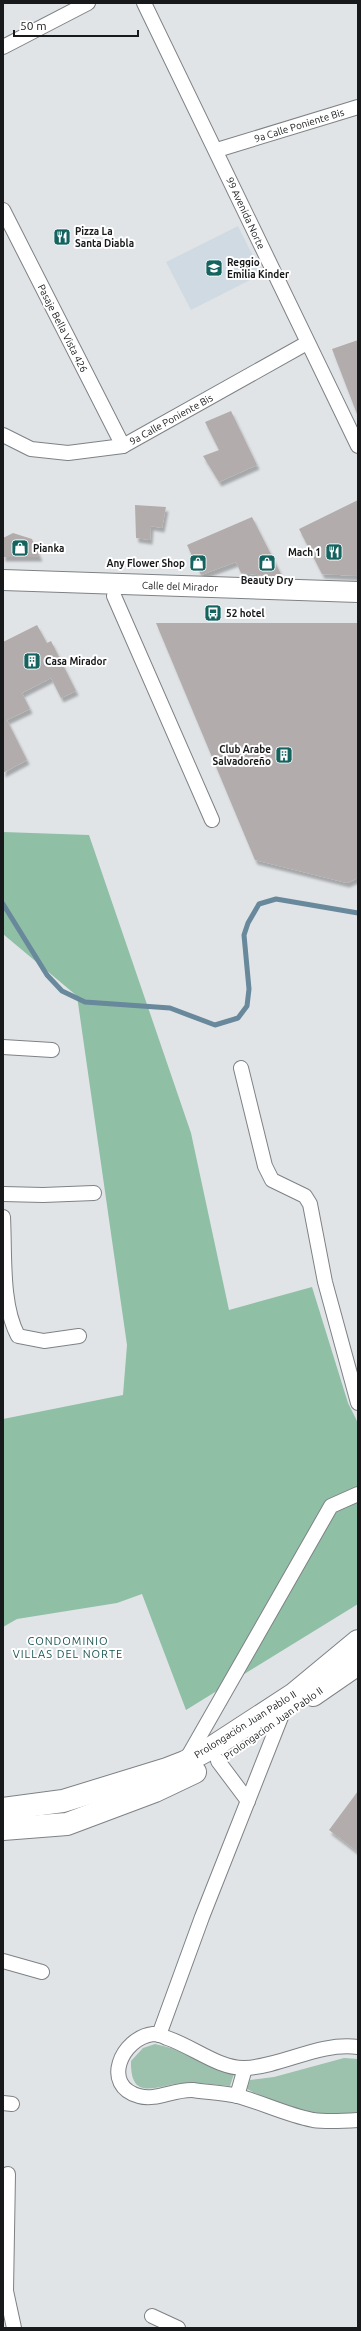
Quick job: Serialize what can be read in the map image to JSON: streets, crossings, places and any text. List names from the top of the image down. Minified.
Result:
{"streets":{"main road":["Calle del Mirador","Prolongacion Juan Pablo II","Prolongación Juan Pablo II"],"street":["9a Calle Poniente Bis","99 Avenida Norte","Pasaje Bella Vista 426"]},"crossings":[["9a Calle Poniente Bis","99 Avenida Norte"],["9a Calle Poniente Bis","Pasaje Bella Vista 426"]],"districts":["CONDOMINIO VILLAS DEL NORTE"],"places":{"restaurant":["Pizza La Santa Diabla","Mach 1"],"school or university":["Reggio Emilia Kinder"],"shop":["Pianka","Any Flower Shop","Beauty Dry"],"bus stop":["52 hotel"],"building":["Casa Mirador","Club Arabe Salvadoreño"]},"scale_bar":"50 m"}
